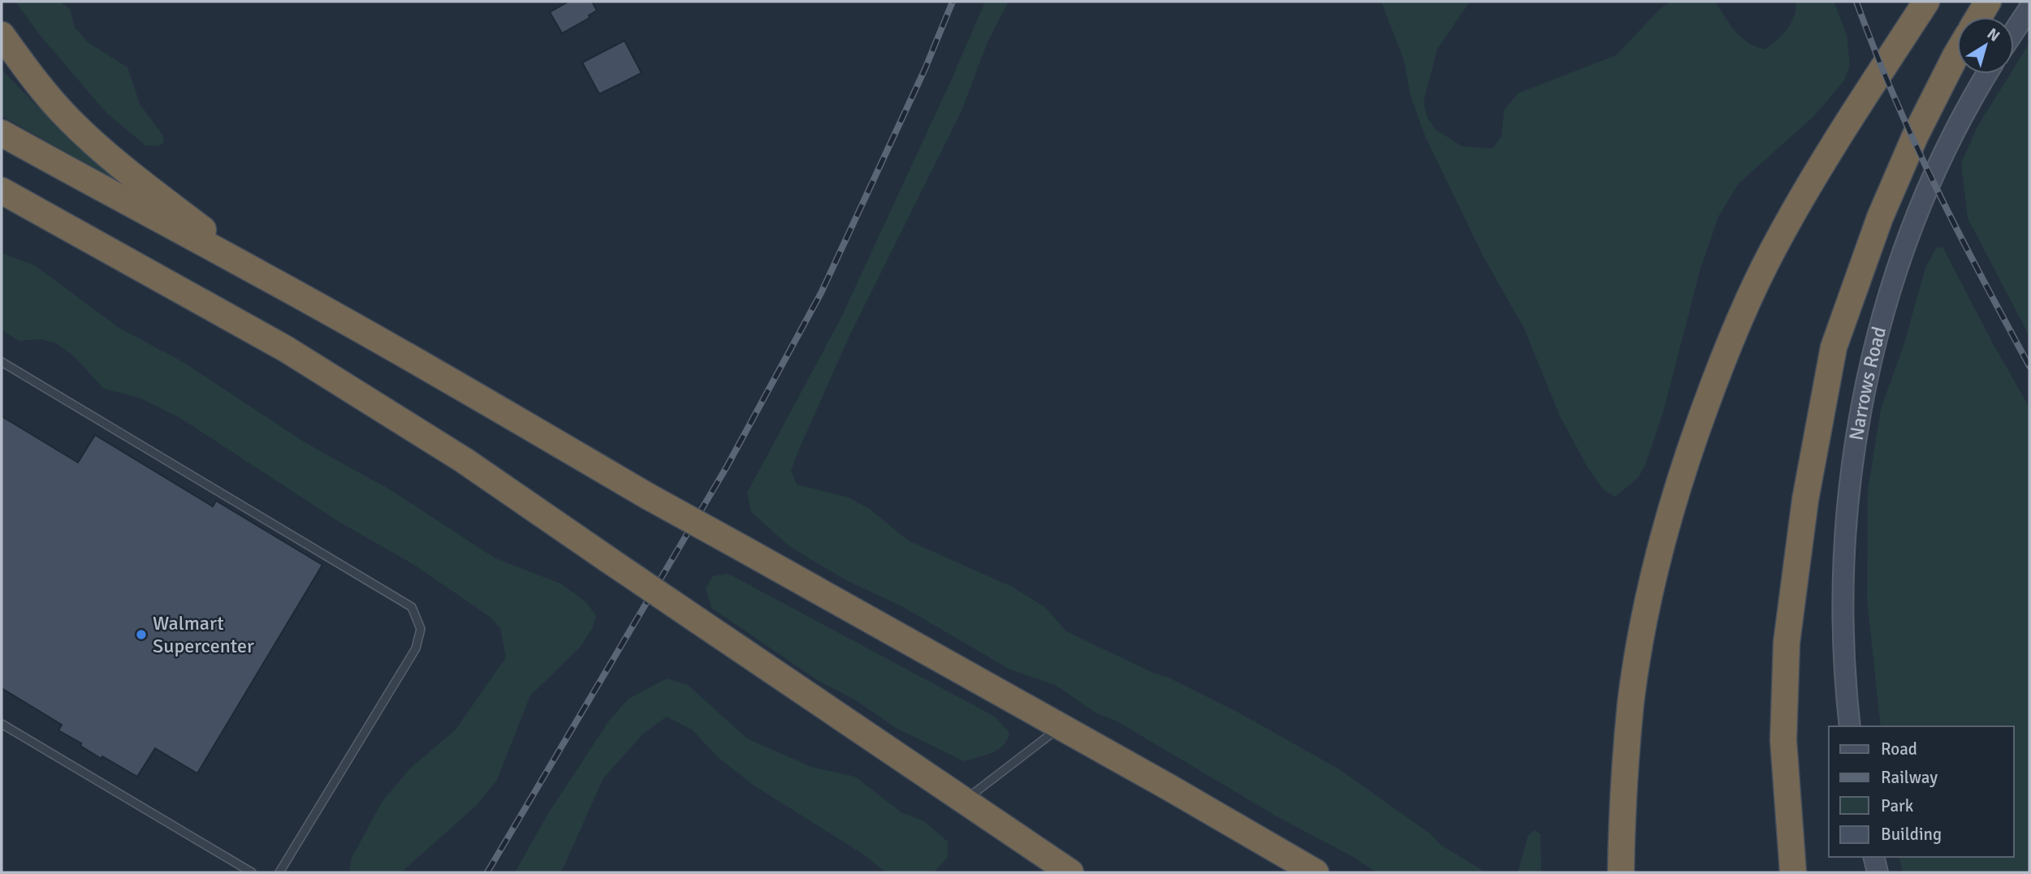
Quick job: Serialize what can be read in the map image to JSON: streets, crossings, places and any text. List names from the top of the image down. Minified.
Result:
{"streets":{"street":["Narrows Road"]},"places":["Walmart Supercenter"],"legend":["Road","Railway","Park","Building"],"north":"top right"}
